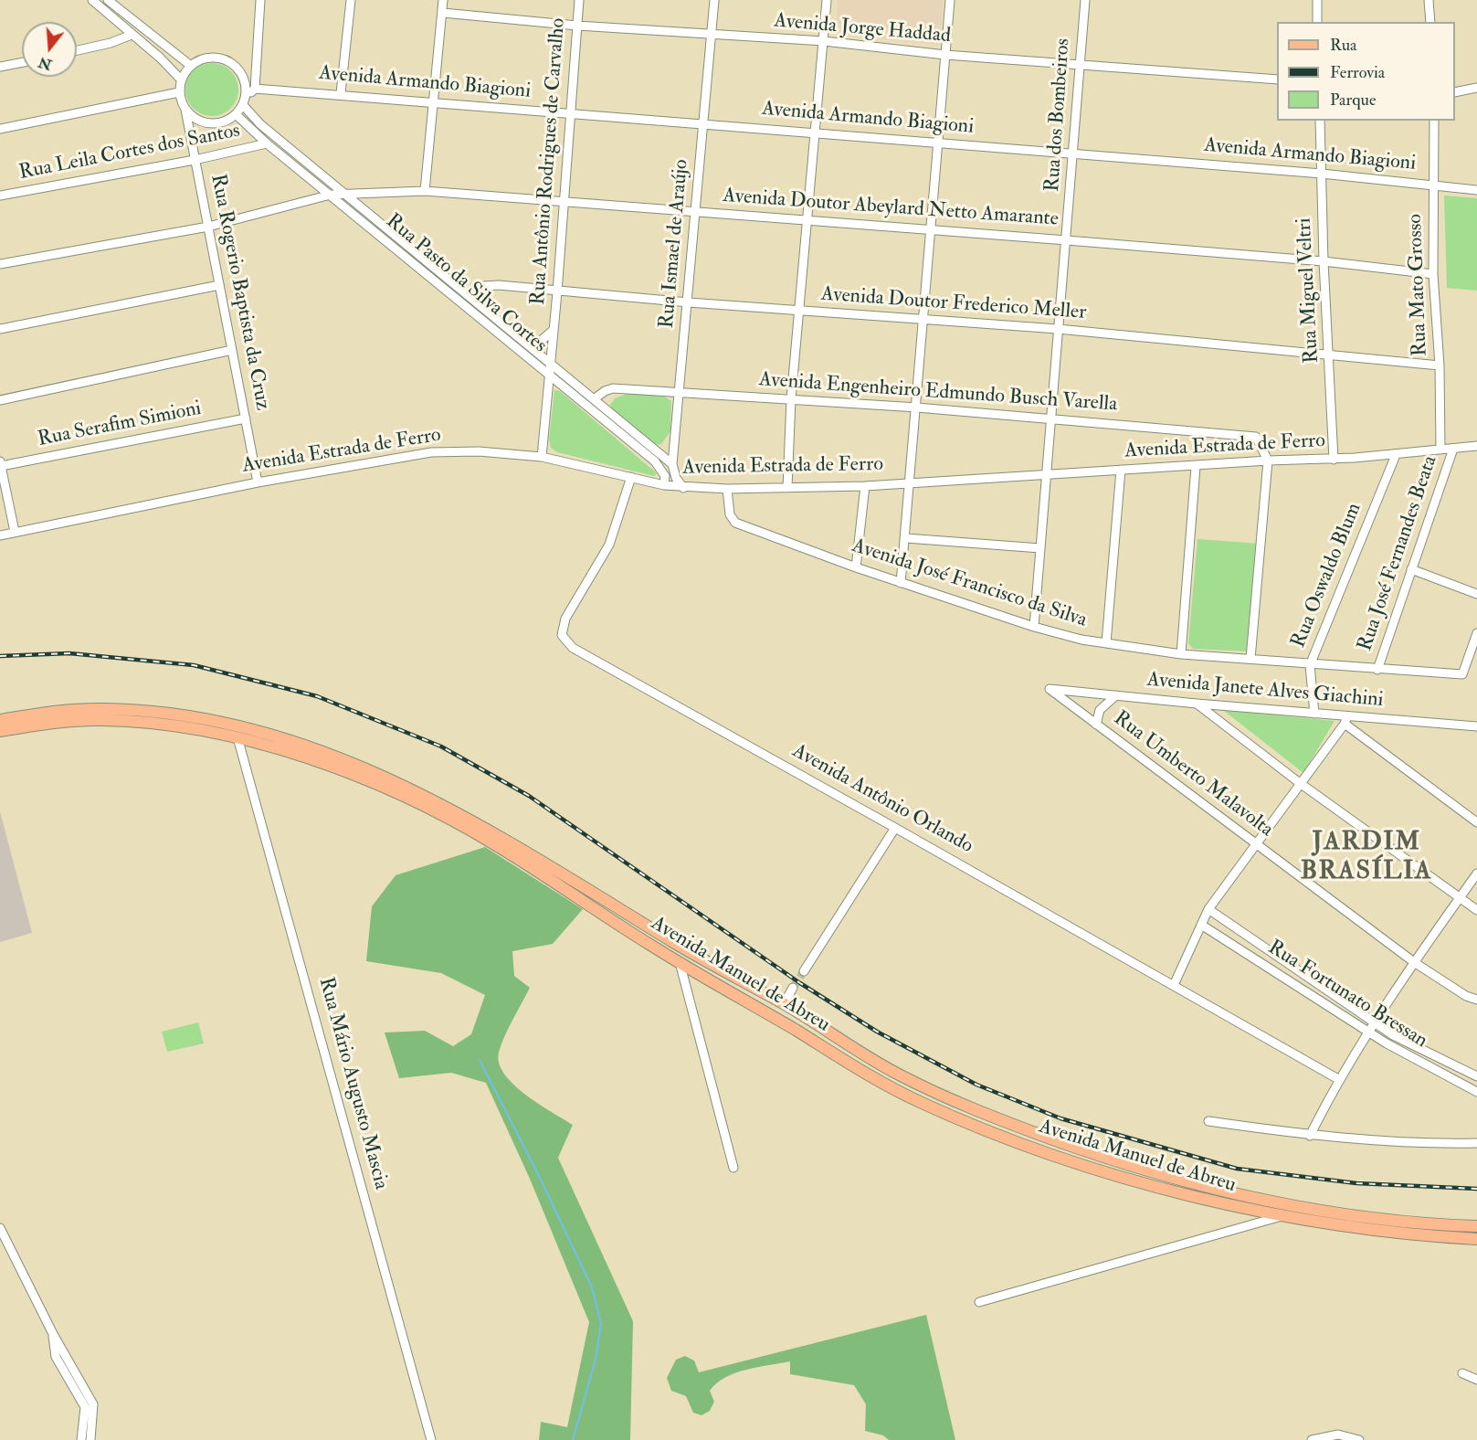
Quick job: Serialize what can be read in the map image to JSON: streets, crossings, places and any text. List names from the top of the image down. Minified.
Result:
{"streets":{"main road":["Avenida Manuel de Abreu"],"street":["Avenida Jorge Haddad","Avenida Armando Biagioni","Rua dos Bombeiros","Rua Leila Cortes dos Santos","Rua Antônio Rodrigues de Carvalho","Avenida Doutor Abeylard Netto Amarante","Rua Ismael de Araújo","Rua Pasto da Silva Cortes","Rua Mato Grosso","Rua Miguel Veltri","Rua Rogerio Baptista da Cruz","Avenida Doutor Frederico Meller","Avenida Engenheiro Edmundo Busch Varella","Rua Serafim Simioni","Avenida Estrada de Ferro","Rua José Fernandes Beata","Rua Oswaldo Blum","Avenida José Francisco da Silva","Avenida Janete Alves Giachini","Rua Umberto Malavolta","Avenida Antônio Orlando","Rua Fortunato Bressan","Rua Mário Augusto Mascia"]},"crossings":[["Avenida Jorge Haddad","Rua dos Bombeiros"],["Avenida Jorge Haddad","Rua Antônio Rodrigues de Carvalho"],["Avenida Jorge Haddad","Rua Ismael de Araújo"],["Avenida Armando Biagioni","Rua dos Bombeiros"],["Avenida Armando Biagioni","Rua Antônio Rodrigues de Carvalho"],["Avenida Armando Biagioni","Rua Ismael de Araújo"],["Avenida Armando Biagioni","Rua Mato Grosso"],["Avenida Armando Biagioni","Rua Miguel Veltri"],["Rua dos Bombeiros","Avenida Doutor Abeylard Netto Amarante"],["Rua dos Bombeiros","Avenida Doutor Frederico Meller"],["Rua dos Bombeiros","Avenida Engenheiro Edmundo Busch Varella"],["Rua dos Bombeiros","Avenida Estrada de Ferro"],["Rua dos Bombeiros","Avenida José Francisco da Silva"],["Rua Leila Cortes dos Santos","Rua Pasto da Silva Cortes"],["Rua Leila Cortes dos Santos","Rua Rogerio Baptista da Cruz"],["Rua Antônio Rodrigues de Carvalho","Avenida Doutor Abeylard Netto Amarante"],["Rua Antônio Rodrigues de Carvalho","Rua Pasto da Silva Cortes"],["Rua Antônio Rodrigues de Carvalho","Avenida Doutor Frederico Meller"],["Rua Antônio Rodrigues de Carvalho","Avenida Estrada de Ferro"],["Avenida Doutor Abeylard Netto Amarante","Rua Ismael de Araújo"],["Avenida Doutor Abeylard Netto Amarante","Rua Pasto da Silva Cortes"],["Avenida Doutor Abeylard Netto Amarante","Rua Mato Grosso"],["Avenida Doutor Abeylard Netto Amarante","Rua Miguel Veltri"],["Avenida Doutor Abeylard Netto Amarante","Rua Rogerio Baptista da Cruz"],["Rua Ismael de Araújo","Rua Pasto da Silva Cortes"],["Rua Ismael de Araújo","Avenida Doutor Frederico Meller"],["Rua Ismael de Araújo","Avenida Engenheiro Edmundo Busch Varella"],["Rua Pasto da Silva Cortes","Rua Rogerio Baptista da Cruz"],["Rua Pasto da Silva Cortes","Avenida Doutor Frederico Meller"],["Rua Pasto da Silva Cortes","Avenida Engenheiro Edmundo Busch Varella"],["Rua Pasto da Silva Cortes","Avenida Estrada de Ferro"],["Rua Mato Grosso","Avenida Doutor Frederico Meller"],["Rua Mato Grosso","Avenida Estrada de Ferro"],["Rua Miguel Veltri","Avenida Doutor Frederico Meller"],["Rua Miguel Veltri","Avenida Estrada de Ferro"],["Rua Rogerio Baptista da Cruz","Rua Serafim Simioni"],["Rua Rogerio Baptista da Cruz","Avenida Estrada de Ferro"],["Avenida Engenheiro Edmundo Busch Varella","Avenida Estrada de Ferro"],["Avenida Estrada de Ferro","Rua José Fernandes Beata"],["Avenida Estrada de Ferro","Rua Oswaldo Blum"],["Avenida Estrada de Ferro","Avenida José Francisco da Silva"],["Avenida Estrada de Ferro","Avenida Antônio Orlando"],["Rua José Fernandes Beata","Avenida José Francisco da Silva"],["Rua Oswaldo Blum","Avenida José Francisco da Silva"],["Rua Oswaldo Blum","Avenida Janete Alves Giachini"],["Avenida Janete Alves Giachini","Rua Umberto Malavolta"],["Avenida Manuel de Abreu","Rua Mário Augusto Mascia"]],"districts":["JARDIM BRASÍLIA"],"legend":["Rua","Ferrovia","Parque"],"north":"bottom"}
